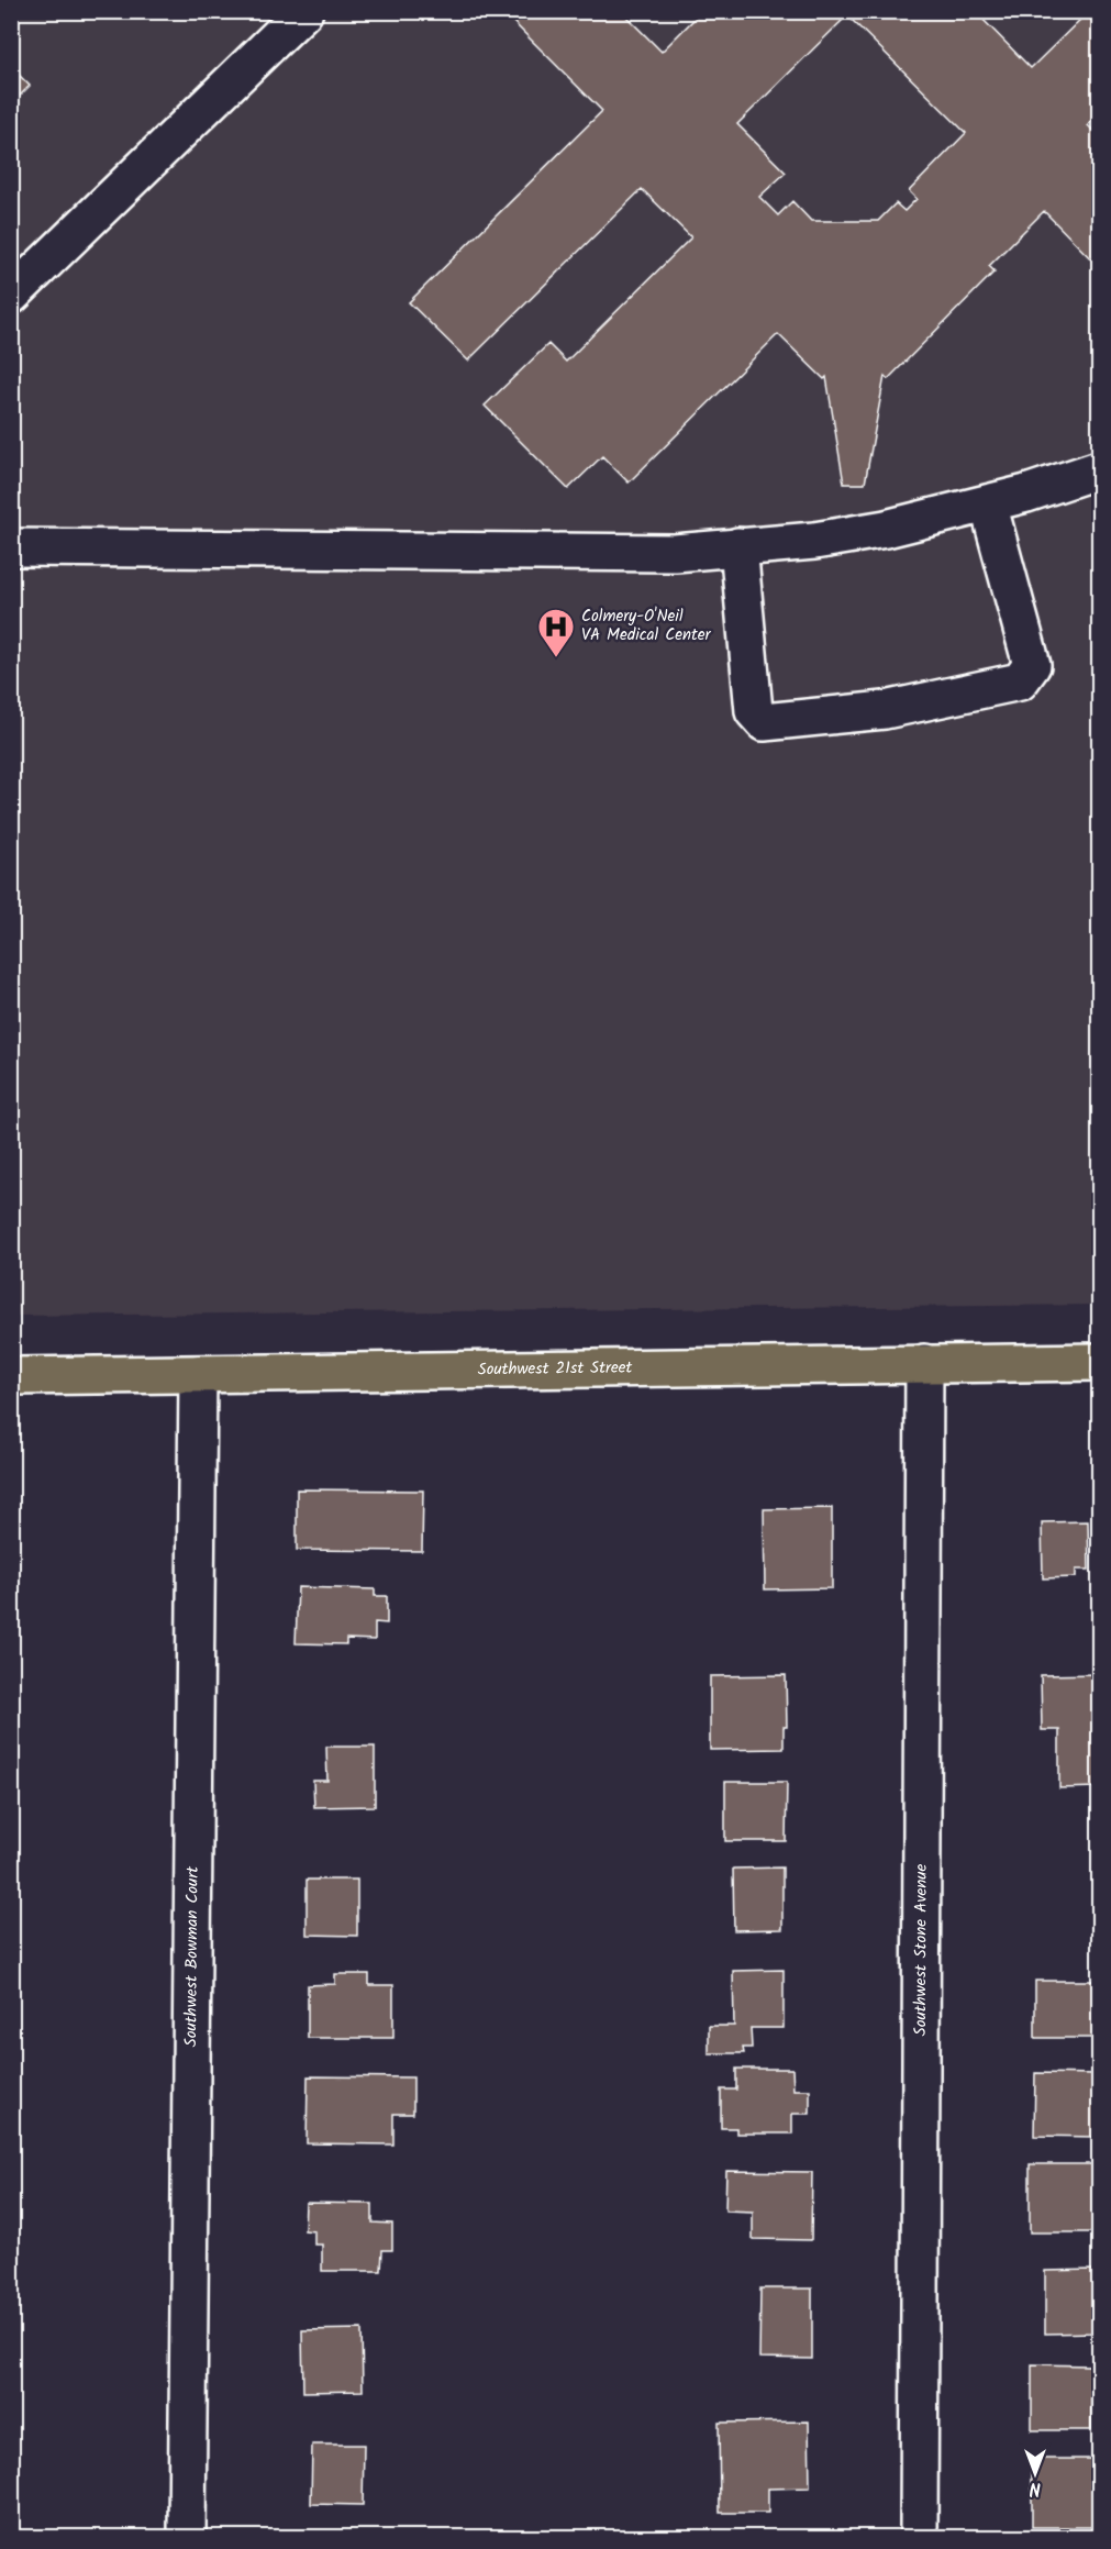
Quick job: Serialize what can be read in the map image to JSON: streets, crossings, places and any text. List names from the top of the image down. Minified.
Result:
{"streets":{"main road":["Southwest 21st Street"],"street":["Southwest Stone Avenue","Southwest Bowman Court"]},"crossings":[["Southwest 21st Street","Southwest Stone Avenue"],["Southwest 21st Street","Southwest Bowman Court"]],"places":{"hospital":["Colmery-O'Neil VA Medical Center"]},"north":"bottom"}
